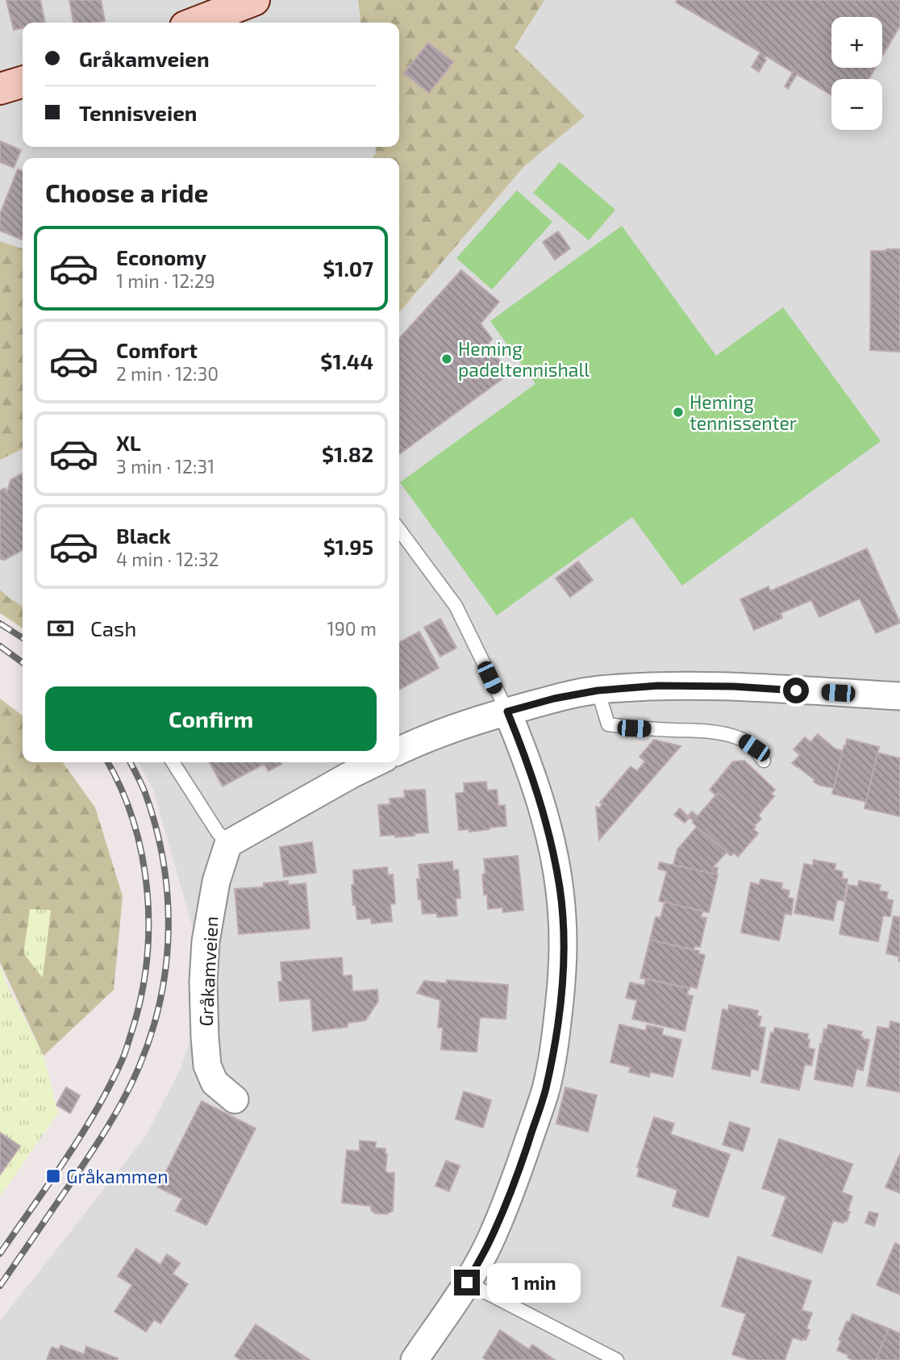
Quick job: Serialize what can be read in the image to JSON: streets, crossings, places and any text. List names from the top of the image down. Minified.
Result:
{"streets":{"street":["Gråkamveien"]},"places":{"other":["Heming padeltennishall","Heming tennissenter"],"transit":["Gråkammen"]},"page":{"map_buttons":["+","−"],"banner":["Gråkamveien","Tennisveien"],"heading":"Choose a ride","list":[{"name":"Economy","note":"1 min · 12:29","value":"$1.07"},{"name":"Comfort","note":"2 min · 12:30","value":"$1.44"},{"name":"XL","note":"3 min · 12:31","value":"$1.82"},{"name":"Black","note":"4 min · 12:32","value":"$1.95"}],"pay":["Cash","190 m"],"buttons":"Confirm","bubble":"1 min"}}
